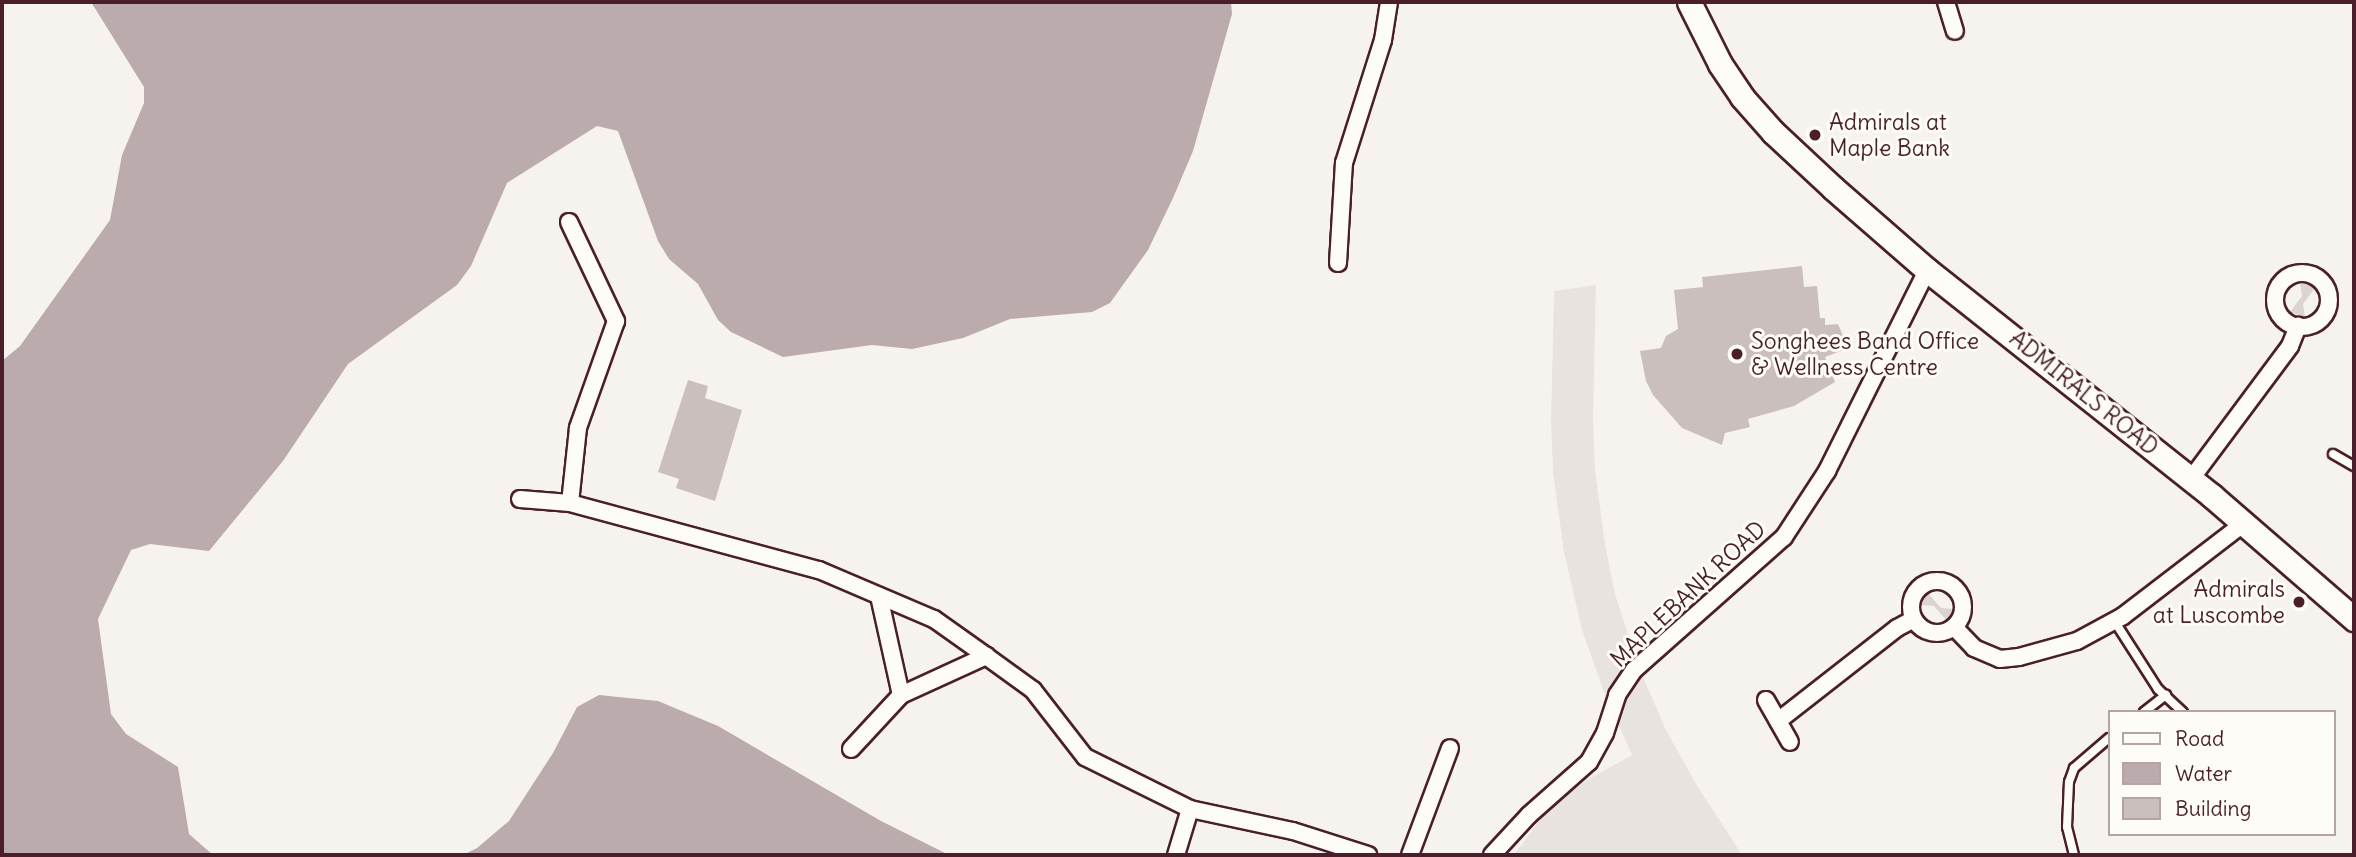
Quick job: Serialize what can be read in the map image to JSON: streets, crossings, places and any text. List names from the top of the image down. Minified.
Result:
{"streets":{"main road":["ADMIRALS ROAD"],"street":["MAPLEBANK ROAD"]},"crossings":[["ADMIRALS ROAD","MAPLEBANK ROAD"]],"places":["Admirals at Maple Bank","Songhees Band Office & Wellness Centre","Admirals at Luscombe"],"legend":["Road","Water","Building"]}
